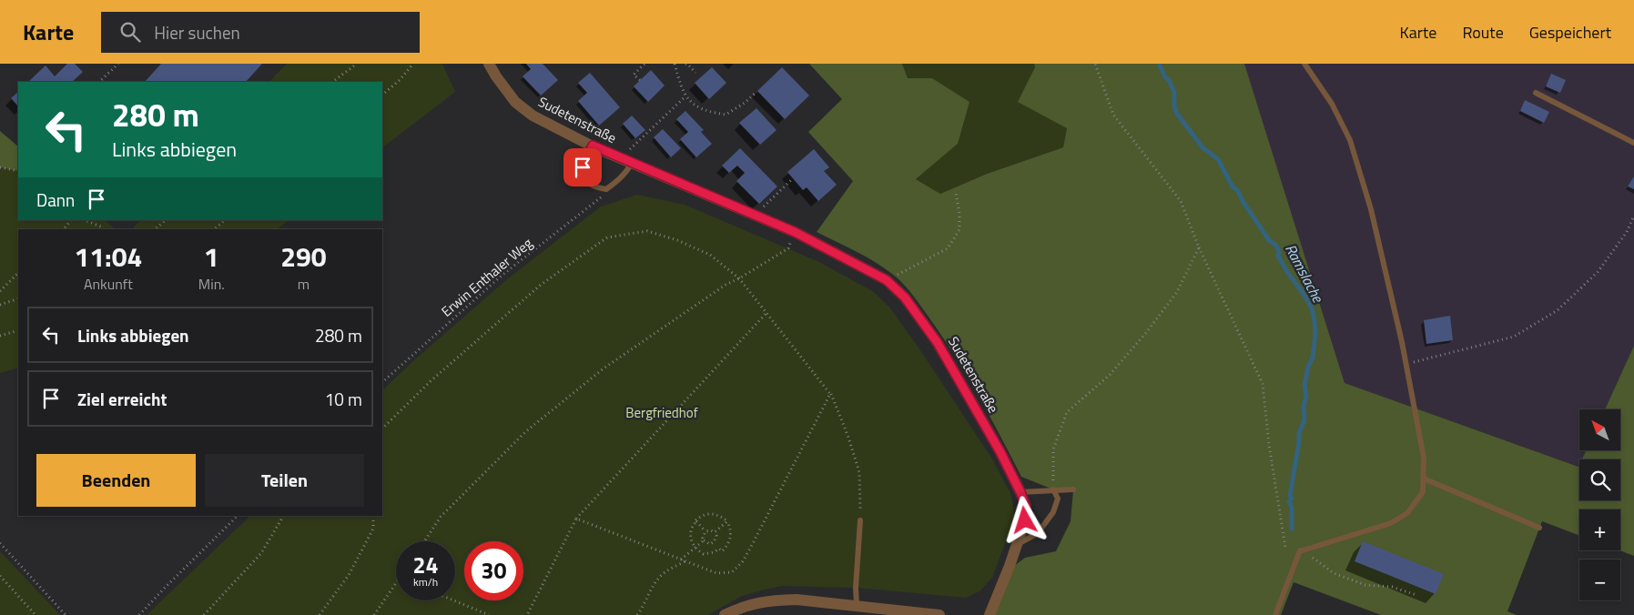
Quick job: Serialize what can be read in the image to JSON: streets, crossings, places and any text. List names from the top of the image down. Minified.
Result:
{"streets":{"street":["Sudetenstraße"],"path":["Erwin Enthaler Weg"]},"water":["Ramslache"],"parks":["Bergfriedhof"],"north":"top left","page":{"header":"Karte","search":"Hier suchen","nav":["Karte","Route","Gespeichert"],"turn":["280 m","Links abbiegen"],"then":"Dann","eta":["11:04","Ankunft","1","Min.","290","m"],"list":[{"name":"Links abbiegen","value":"280 m"},{"name":"Ziel erreicht","value":"10 m"}],"map_buttons":["+","−"],"buttons":["Beenden","Teilen"],"speed":"24 km/h","limit":"30"}}
